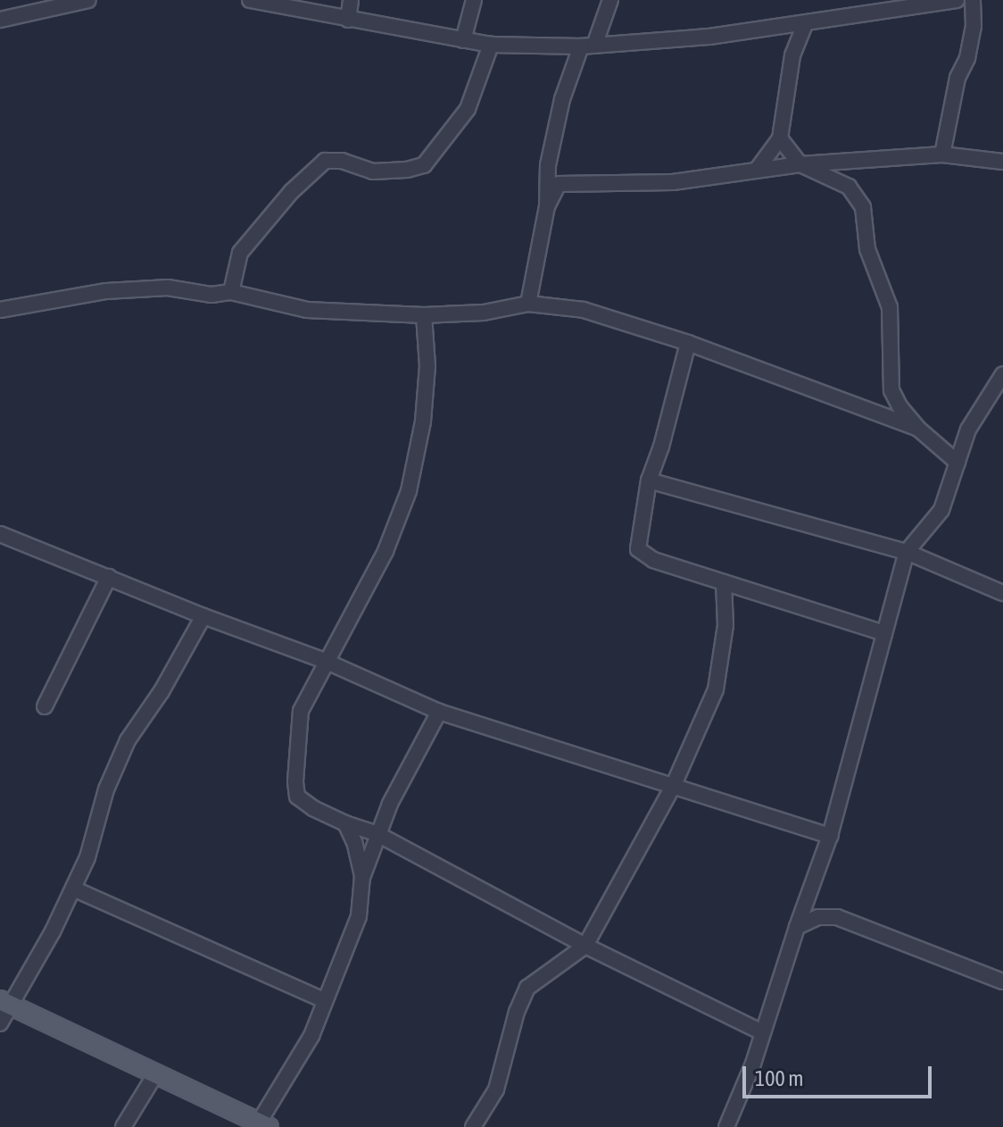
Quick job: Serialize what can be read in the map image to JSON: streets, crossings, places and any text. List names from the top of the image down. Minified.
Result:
{"scale_bar":"100 m"}
